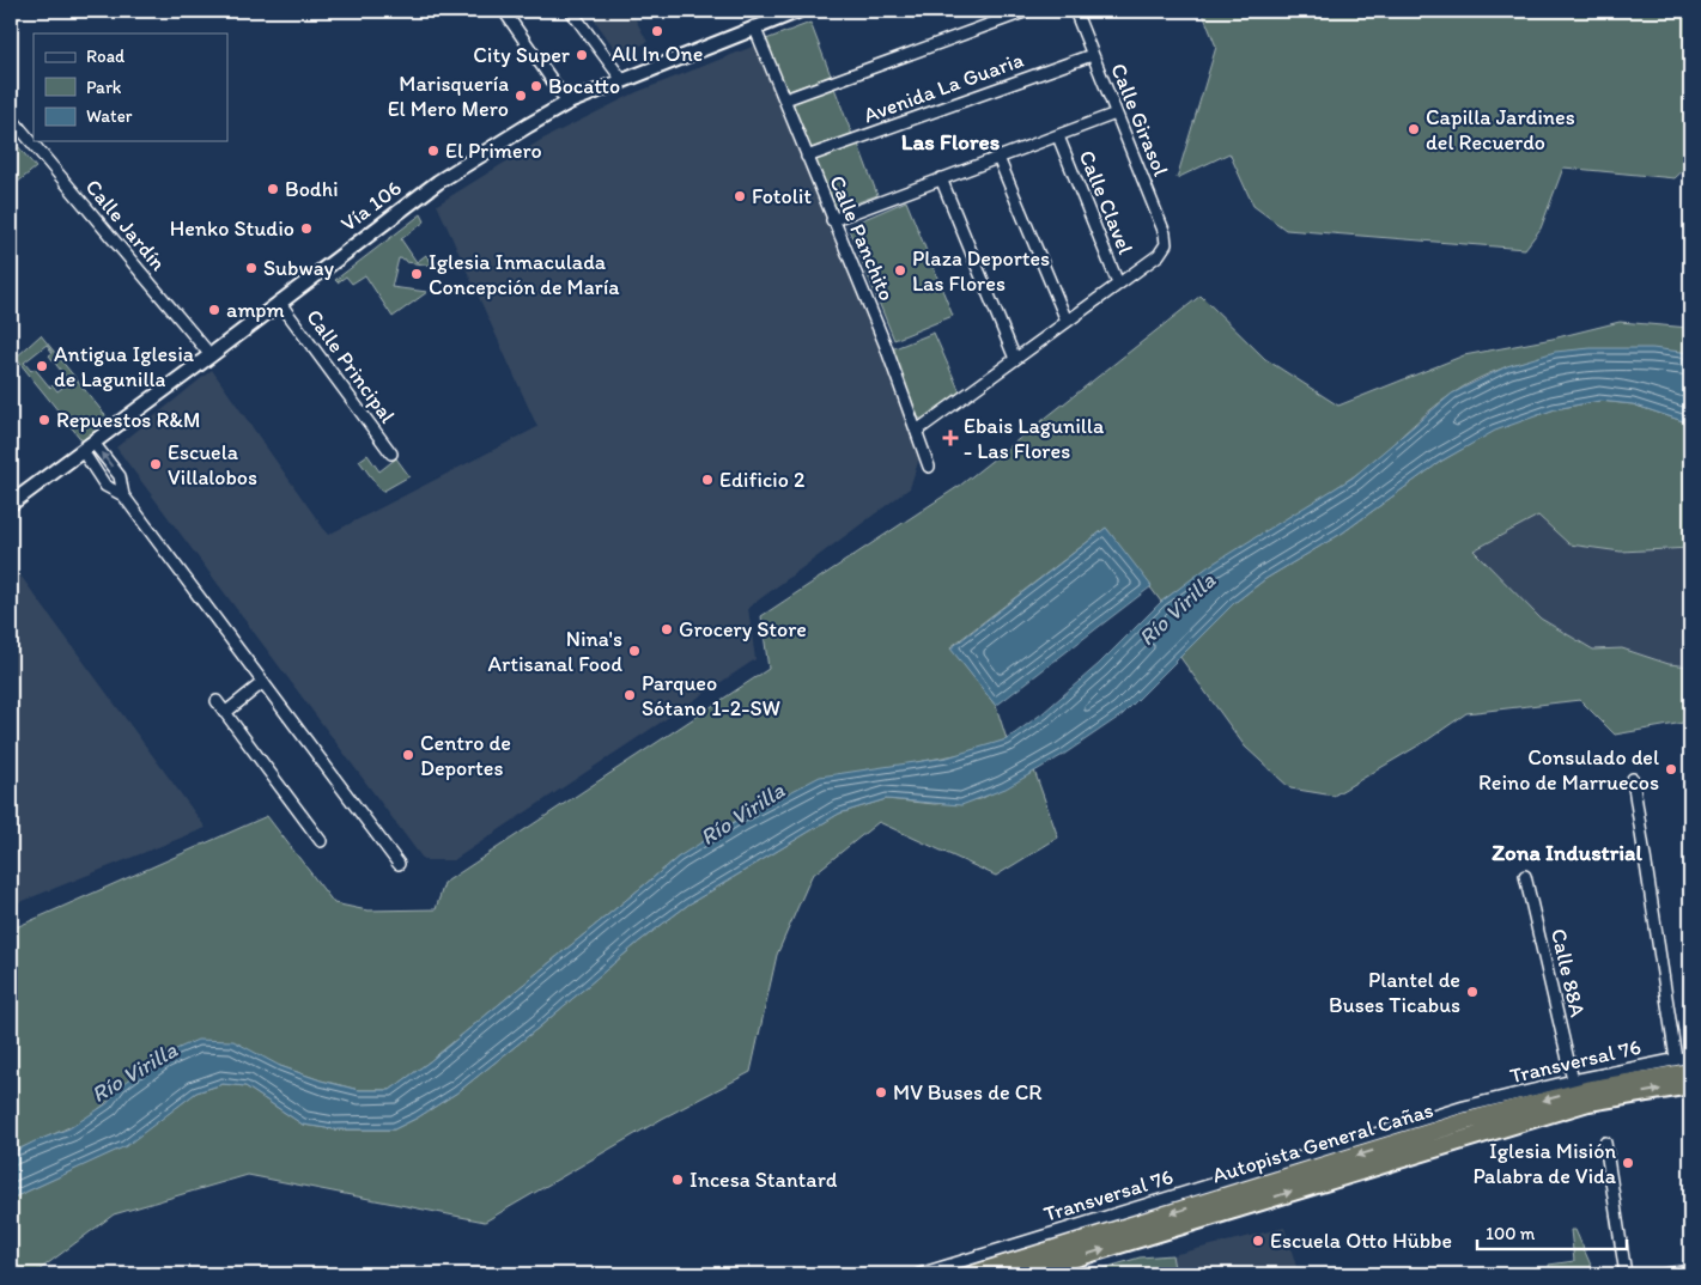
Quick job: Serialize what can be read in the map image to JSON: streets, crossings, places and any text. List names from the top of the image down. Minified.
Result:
{"streets":{"highway":["Autopista General Cañas"],"main road":["Vía 106"],"street":["Avenida La Guaria","Calle Girasol","Calle Clavel","Calle Jardín","Calle Panchito","Calle Principal","Calle 88A","Transversal 76"]},"crossings":[["Avenida La Guaria","Calle Girasol"],["Avenida La Guaria","Calle Panchito"],["Calle Girasol","Calle Clavel"],["Vía 106","Calle Jardín"],["Vía 106","Calle Panchito"],["Vía 106","Calle Principal"],["Calle 88A","Transversal 76"]],"districts":["Las Flores","Zona Industrial"],"water":["Río Virilla"],"places":{"other":["All In One","City Super","Bocatto","Marisquería El Mero Mero","Capilla Jardines del Recuerdo","El Primero","Bodhi","Fotolit","Henko Studio","Subway","Plaza Deportes Las Flores","Iglesia Inmaculada Concepción de María","ampm","Antigua Iglesia de Lagunilla","Repuestos R&M","Escuela Villalobos","Edificio 2","Grocery Store","Nina's Artisanal Food","Parqueo Sótano 1-2-SW","Centro de Deportes","Consulado del Reino de Marruecos","Plantel de Buses Ticabus","MV Buses de CR","Iglesia Misión Palabra de Vida","Incesa Stantard","Escuela Otto Hübbe"],"health":["Ebais Lagunilla - Las Flores"]},"legend":["Road","Park","Water"],"scale_bar":"100 m"}
